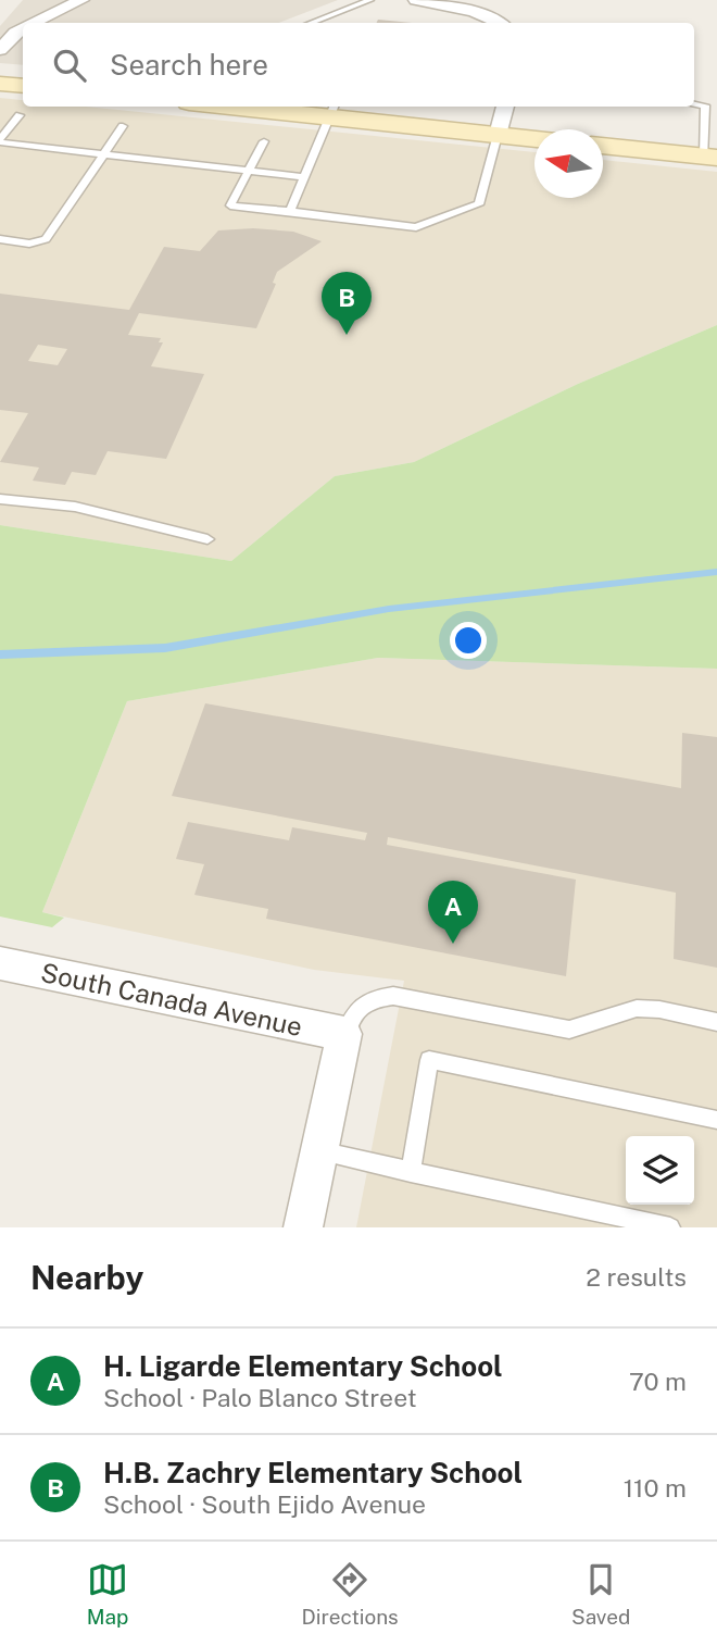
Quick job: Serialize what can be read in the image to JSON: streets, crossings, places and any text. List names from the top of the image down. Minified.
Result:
{"streets":{"street":["South Canada Avenue"]},"north":"left","page":{"search":"Search here","pins":["B","A"],"heading":["Nearby","2 results"],"list":[{"mark":"A","name":"H. Ligarde Elementary School","note":"School · Palo Blanco Street","value":"70 m"},{"mark":"B","name":"H.B. Zachry Elementary School","note":"School · South Ejido Avenue","value":"110 m"}],"nav":["Map","Directions","Saved"]}}
